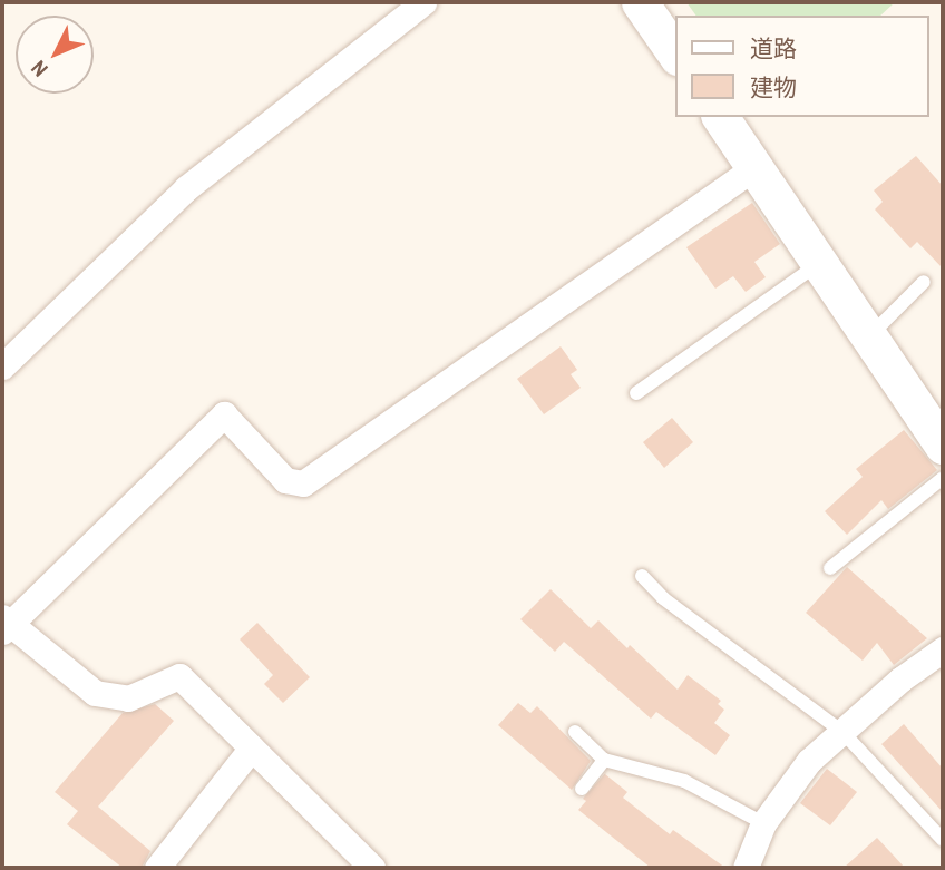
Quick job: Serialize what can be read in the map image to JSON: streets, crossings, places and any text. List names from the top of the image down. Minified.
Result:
{"legend":["道路","建物"],"north":"bottom left"}
